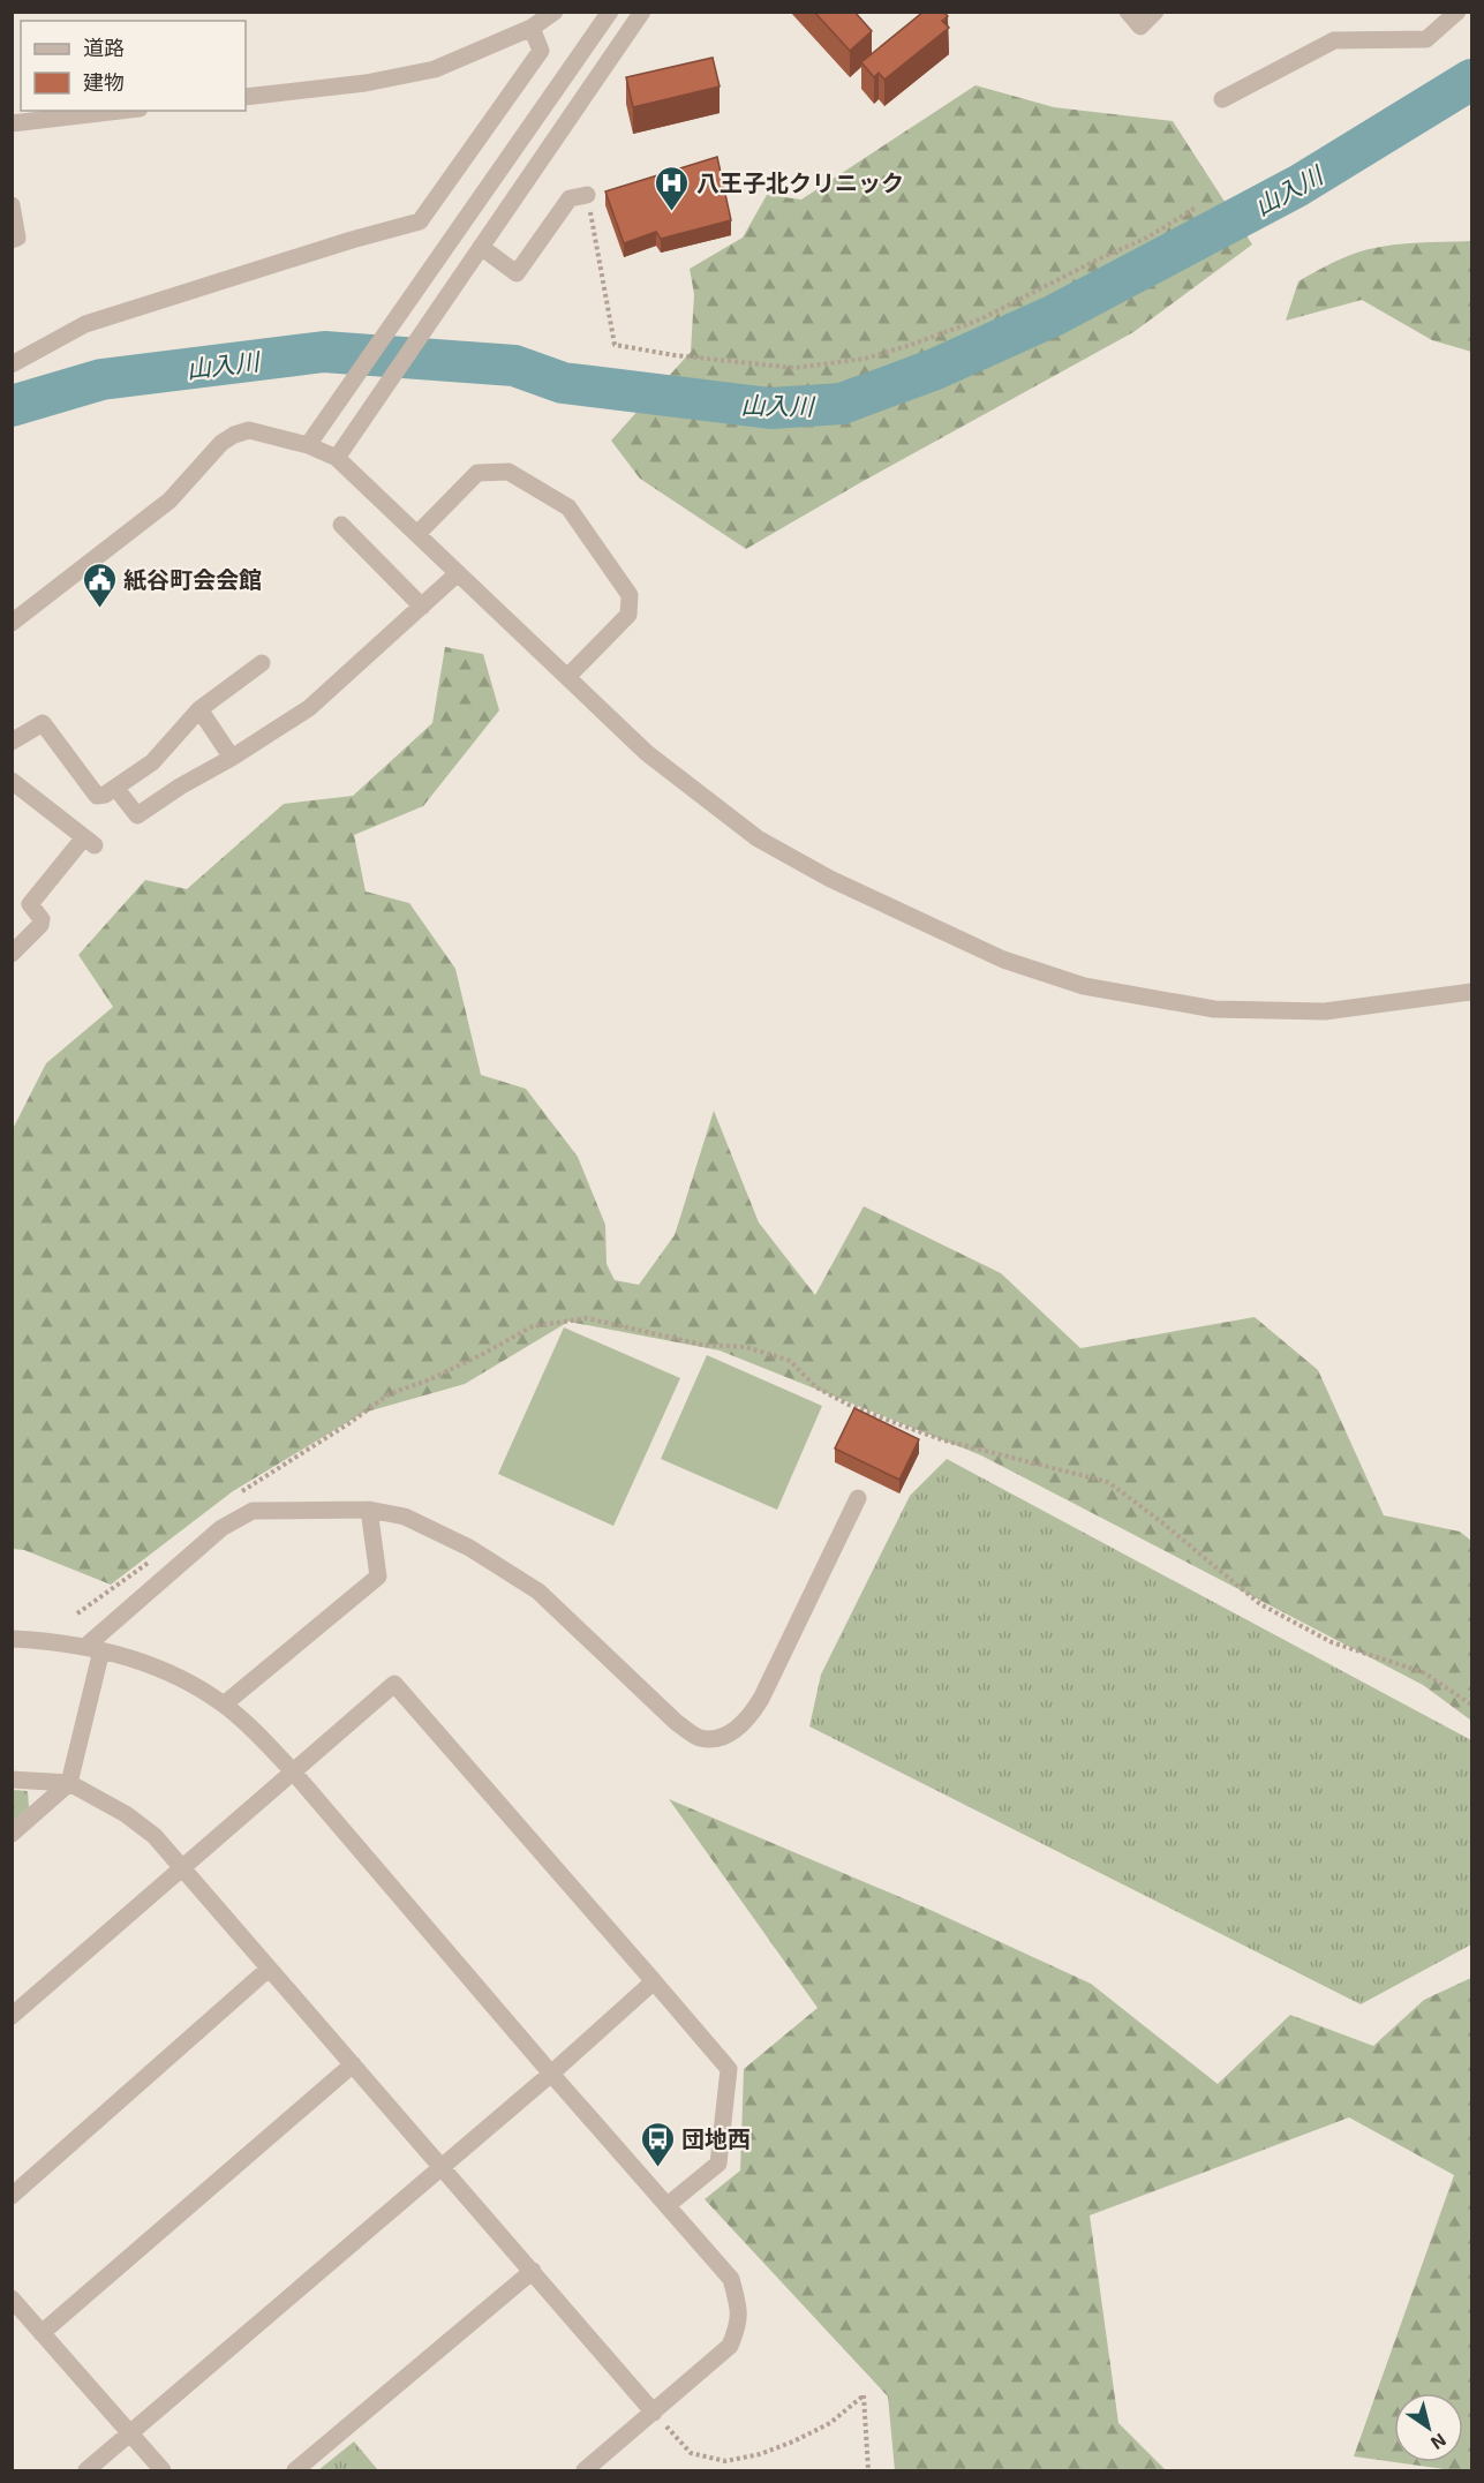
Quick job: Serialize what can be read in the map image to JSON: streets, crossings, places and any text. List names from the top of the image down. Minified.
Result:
{"water":["山入川"],"places":{"hospital":["八王子北クリニック"],"public building":["紙谷町会会館"],"bus stop":["団地西"]},"legend":["道路","建物"],"north":"bottom right"}
